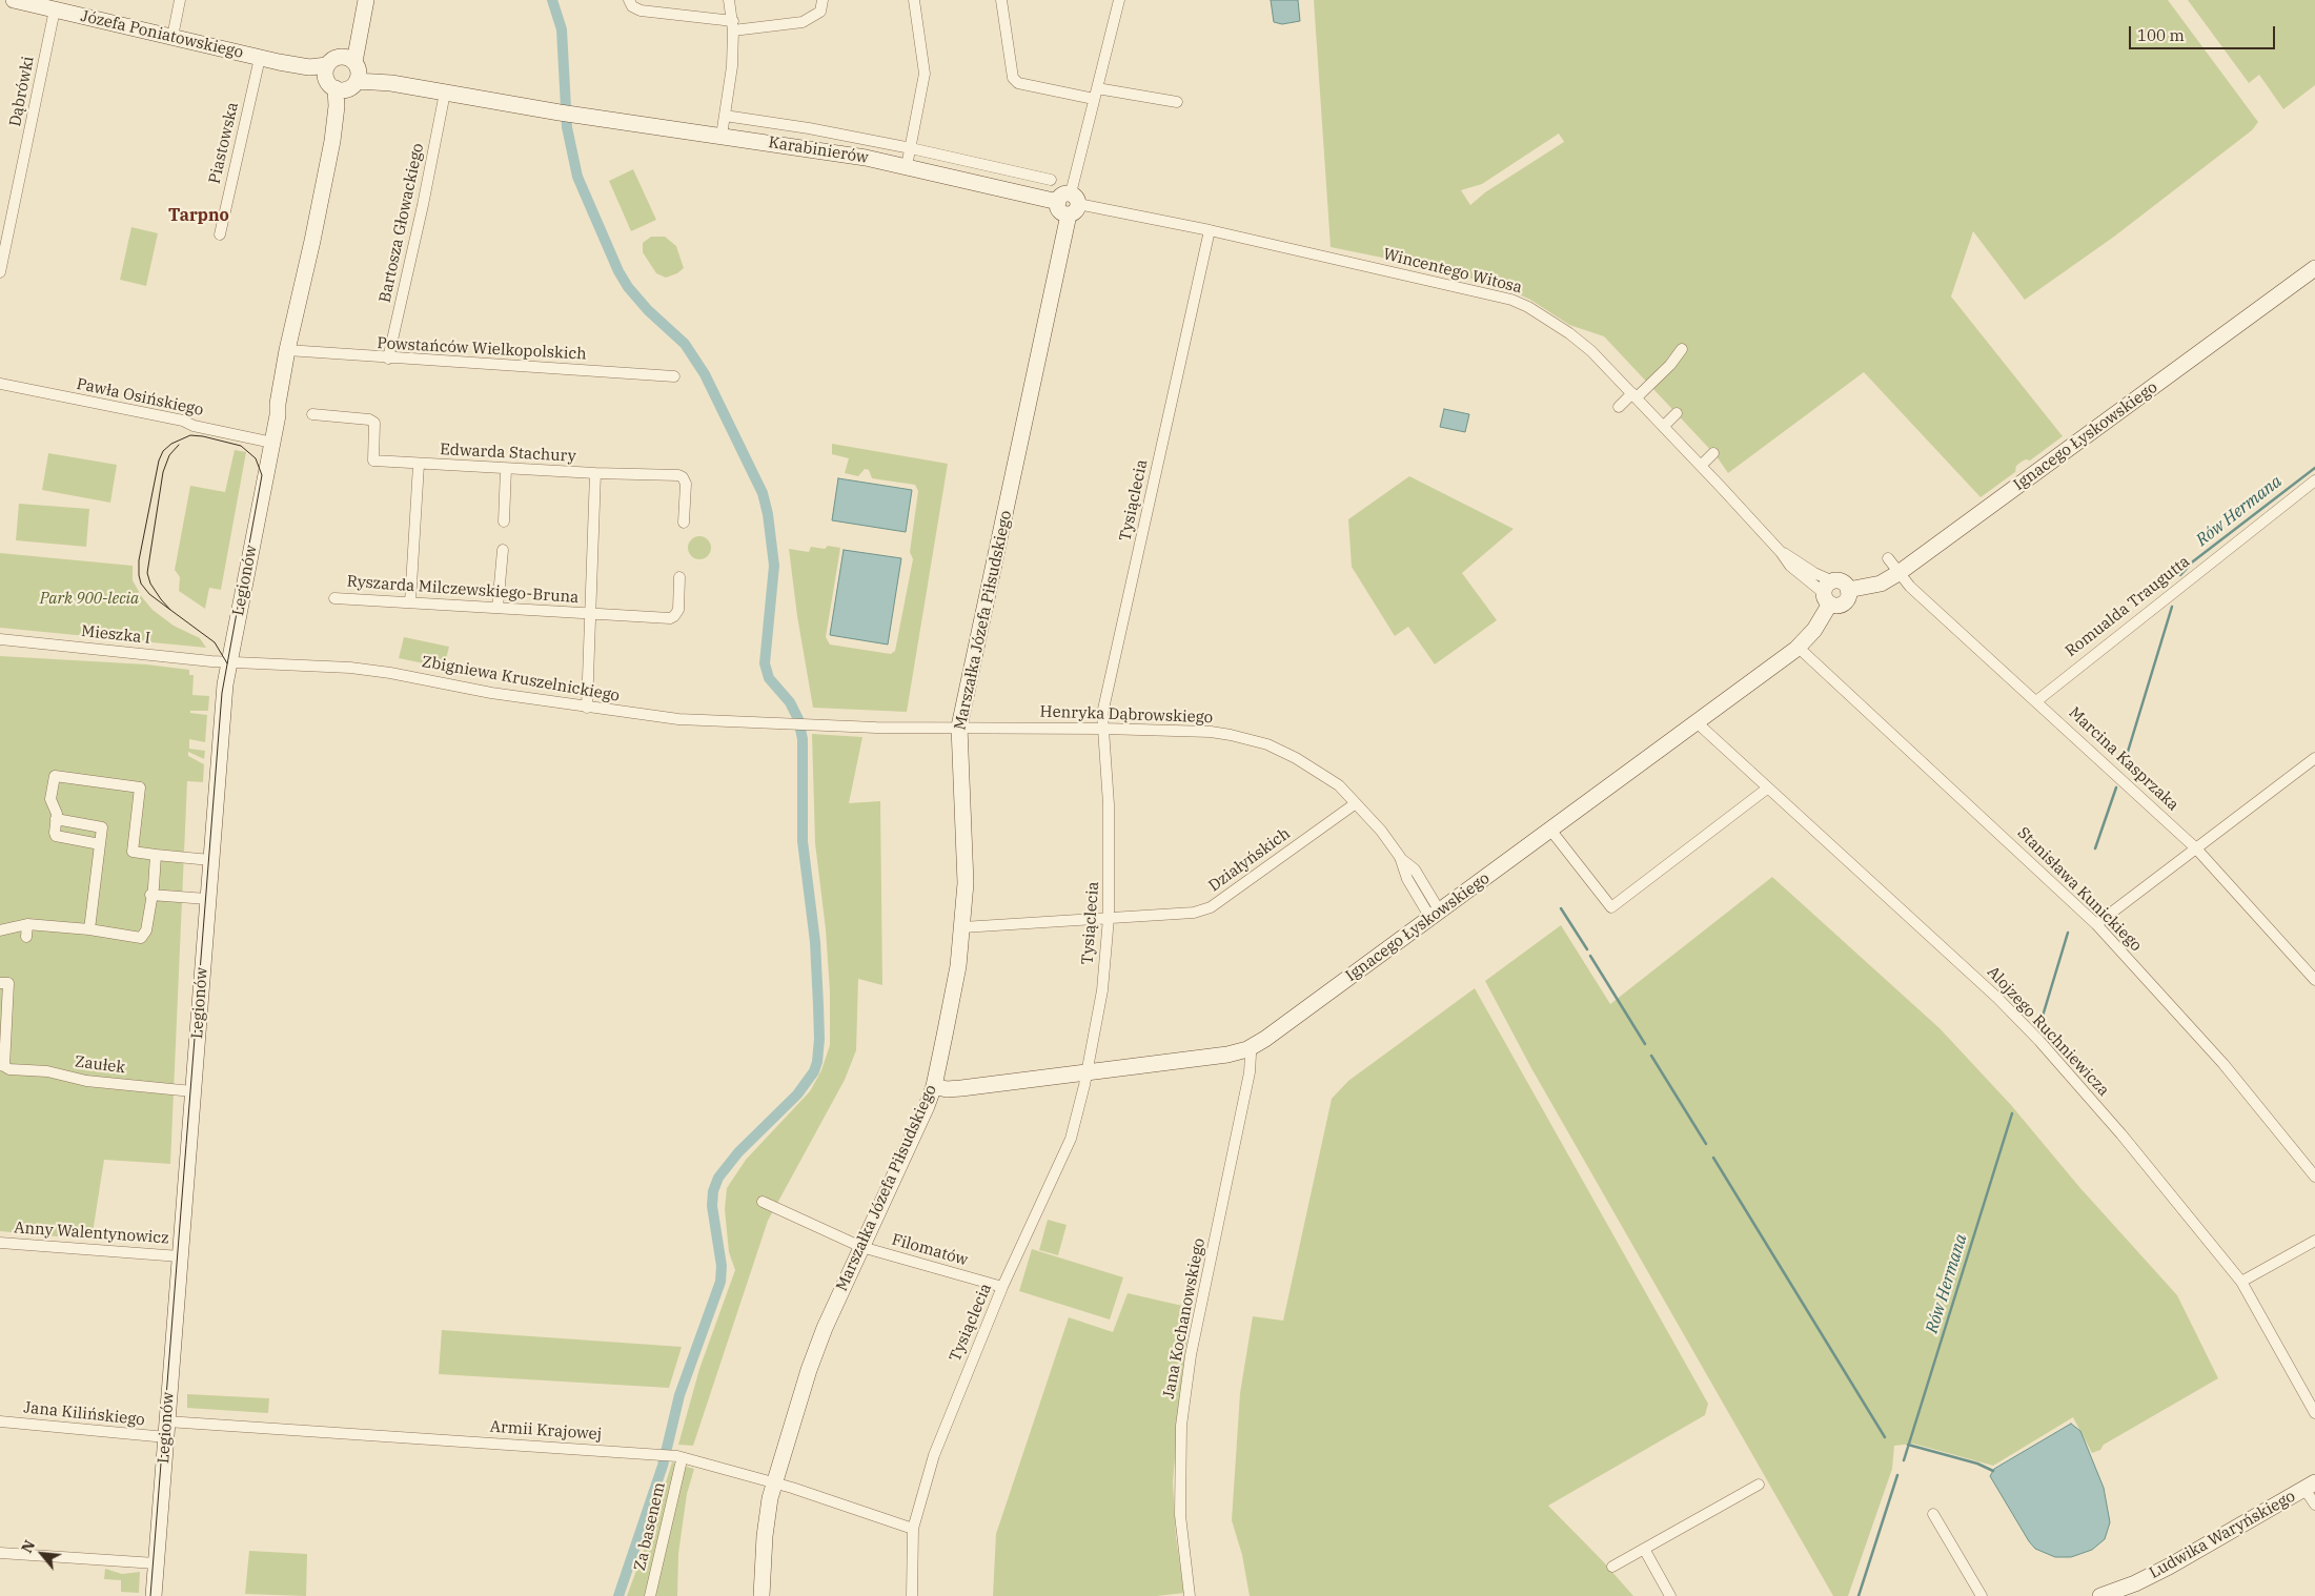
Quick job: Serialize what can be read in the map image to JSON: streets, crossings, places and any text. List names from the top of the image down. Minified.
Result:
{"streets":{"street":["Józefa Poniatowskiego","Dąbrówki","Piastowska","Karabinierów","Bartosza Głowackiego","Wincentego Witosa","Powstańców Wielkopolskich","Pawła Osińskiego","Ignacego Łyskowskiego","Edwarda Stachury","Tysiąclecia","Legionów","Ryszarda Milczewskiego-Bruna","Romualda Traugutta","Marszałka Józefa Piłsudskiego","Mieszka I","Zbigniewa Kruszelnickiego","Henryka Dąbrowskiego","Marcina Kasprzaka","Działyńskich","Stanisława Kunickiego","Alojzego Ruchniewicza","Zaułek","Anny Walentynowicz","Filomatów","Jana Kochanowskiego","Jana Kilińskiego","Armii Krajowej","Za basenem","Ludwika Waryńskiego"]},"crossings":[["Józefa Poniatowskiego","Dąbrówki"],["Józefa Poniatowskiego","Piastowska"],["Józefa Poniatowskiego","Karabinierów"],["Józefa Poniatowskiego","Bartosza Głowackiego"],["Józefa Poniatowskiego","Legionów"],["Karabinierów","Wincentego Witosa"],["Karabinierów","Tysiąclecia"],["Karabinierów","Marszałka Józefa Piłsudskiego"],["Bartosza Głowackiego","Powstańców Wielkopolskich"],["Wincentego Witosa","Ignacego Łyskowskiego"],["Wincentego Witosa","Tysiąclecia"],["Powstańców Wielkopolskich","Legionów"],["Pawła Osińskiego","Legionów"],["Ignacego Łyskowskiego","Tysiąclecia"],["Ignacego Łyskowskiego","Marszałka Józefa Piłsudskiego"],["Ignacego Łyskowskiego","Henryka Dąbrowskiego"],["Ignacego Łyskowskiego","Marcina Kasprzaka"],["Ignacego Łyskowskiego","Stanisława Kunickiego"],["Ignacego Łyskowskiego","Alojzego Ruchniewicza"],["Ignacego Łyskowskiego","Jana Kochanowskiego"],["Edwarda Stachury","Ryszarda Milczewskiego-Bruna"],["Edwarda Stachury","Zbigniewa Kruszelnickiego"],["Tysiąclecia","Henryka Dąbrowskiego"],["Tysiąclecia","Działyńskich"],["Tysiąclecia","Filomatów"],["Tysiąclecia","Armii Krajowej"],["Legionów","Mieszka I"],["Legionów","Zbigniewa Kruszelnickiego"],["Legionów","Zaułek"],["Legionów","Anny Walentynowicz"],["Legionów","Jana Kilińskiego"],["Legionów","Armii Krajowej"],["Romualda Traugutta","Marcina Kasprzaka"],["Marszałka Józefa Piłsudskiego","Henryka Dąbrowskiego"],["Marszałka Józefa Piłsudskiego","Działyńskich"],["Marszałka Józefa Piłsudskiego","Filomatów"],["Marszałka Józefa Piłsudskiego","Armii Krajowej"],["Mieszka I","Zbigniewa Kruszelnickiego"],["Zbigniewa Kruszelnickiego","Henryka Dąbrowskiego"],["Henryka Dąbrowskiego","Działyńskich"],["Jana Kilińskiego","Armii Krajowej"],["Armii Krajowej","Za basenem"]],"districts":["Tarpno"],"water":["Rów Hermana"],"parks":["Park 900-lecia"],"scale_bar":"100 m","north":"top left"}
